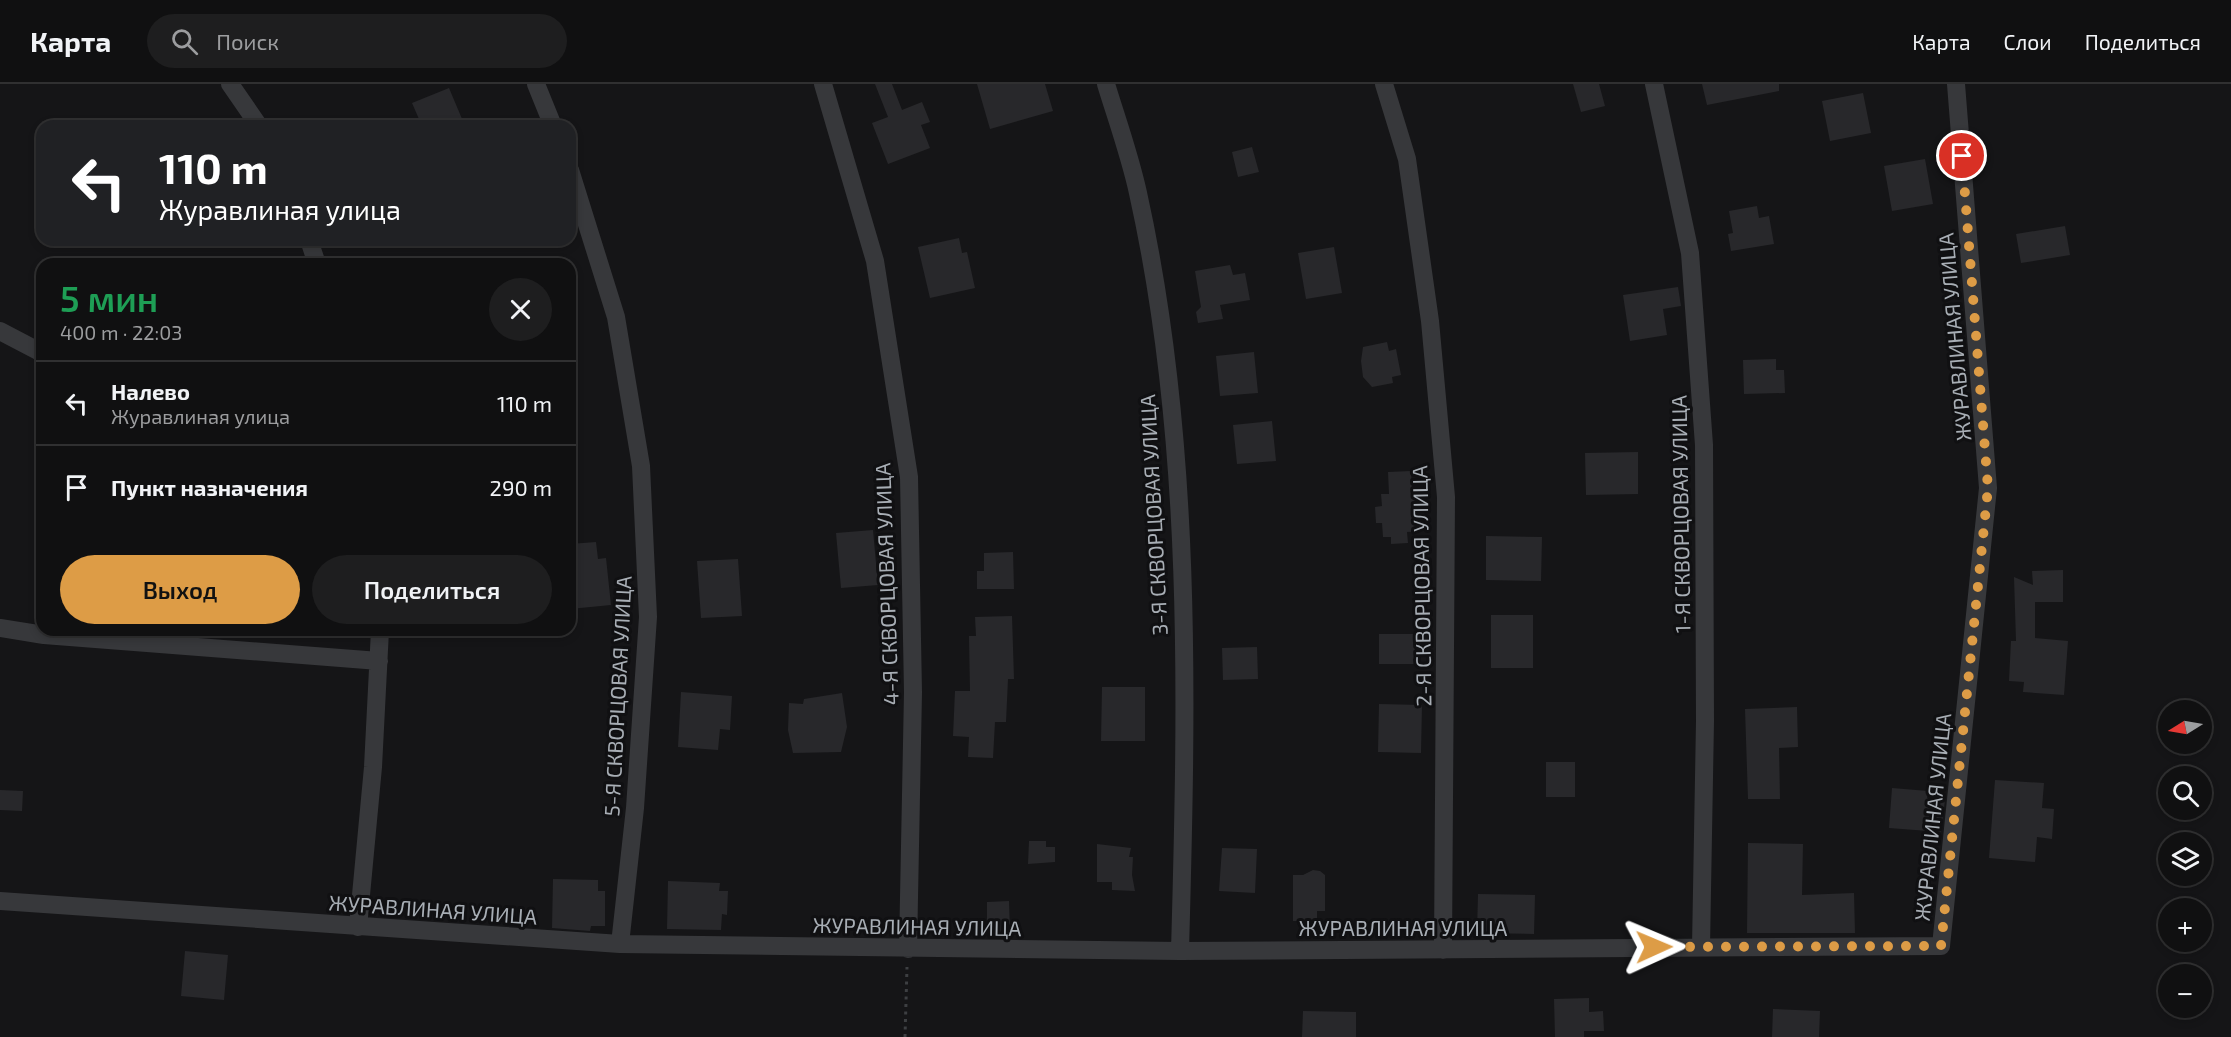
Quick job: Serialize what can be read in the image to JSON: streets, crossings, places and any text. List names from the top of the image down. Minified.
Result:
{"streets":{"street":["ЖУРАВЛИНАЯ УЛИЦА","1-Я СКВОРЦОВАЯ УЛИЦА","3-Я СКВОРЦОВАЯ УЛИЦА","4-Я СКВОРЦОВАЯ УЛИЦА","2-Я СКВОРЦОВАЯ УЛИЦА","5-Я СКВОРЦОВАЯ УЛИЦА"]},"crossings":[["ЖУРАВЛИНАЯ УЛИЦА","1-Я СКВОРЦОВАЯ УЛИЦА"],["ЖУРАВЛИНАЯ УЛИЦА","3-Я СКВОРЦОВАЯ УЛИЦА"],["ЖУРАВЛИНАЯ УЛИЦА","4-Я СКВОРЦОВАЯ УЛИЦА"],["ЖУРАВЛИНАЯ УЛИЦА","2-Я СКВОРЦОВАЯ УЛИЦА"],["ЖУРАВЛИНАЯ УЛИЦА","5-Я СКВОРЦОВАЯ УЛИЦА"]],"north":"left","page":{"header":"Карта","search":"Поиск","nav":["Карта","Слои","Поделиться"],"turn":["110 m","Журавлиная улица"],"heading":["5 мин","400 m · 22:03"],"list":[{"name":"Налево","note":"Журавлиная улица","value":"110 m"},{"name":"Пункт назначения","value":"290 m"}],"buttons":["Выход","Поделиться"],"map_buttons":["+","−"]}}
